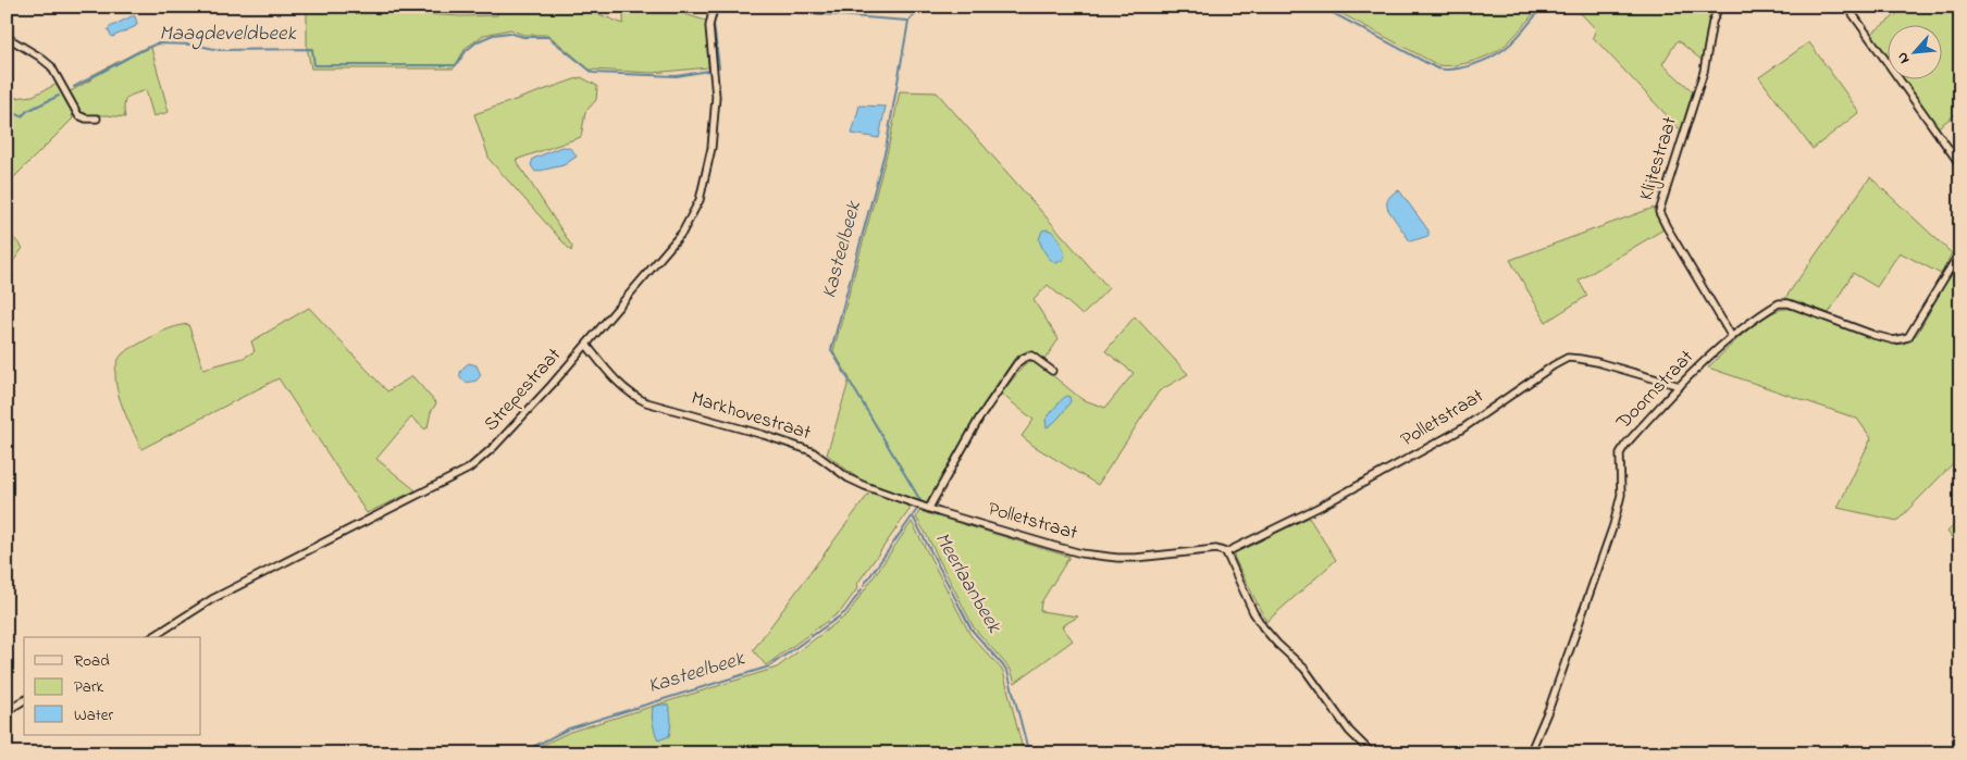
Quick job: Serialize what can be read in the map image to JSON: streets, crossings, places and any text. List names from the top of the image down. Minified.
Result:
{"streets":{"street":["Klijtestraat","Strepestraat","Doornstraat","Markhovestraat","Polletstraat"]},"crossings":[["Klijtestraat","Doornstraat"],["Strepestraat","Markhovestraat"],["Doornstraat","Polletstraat"],["Markhovestraat","Polletstraat"]],"water":["Maagdeveldbeek","Kasteelbeek","Meerlaanbeek"],"legend":["Road","Park","Water"],"north":"bottom left"}
